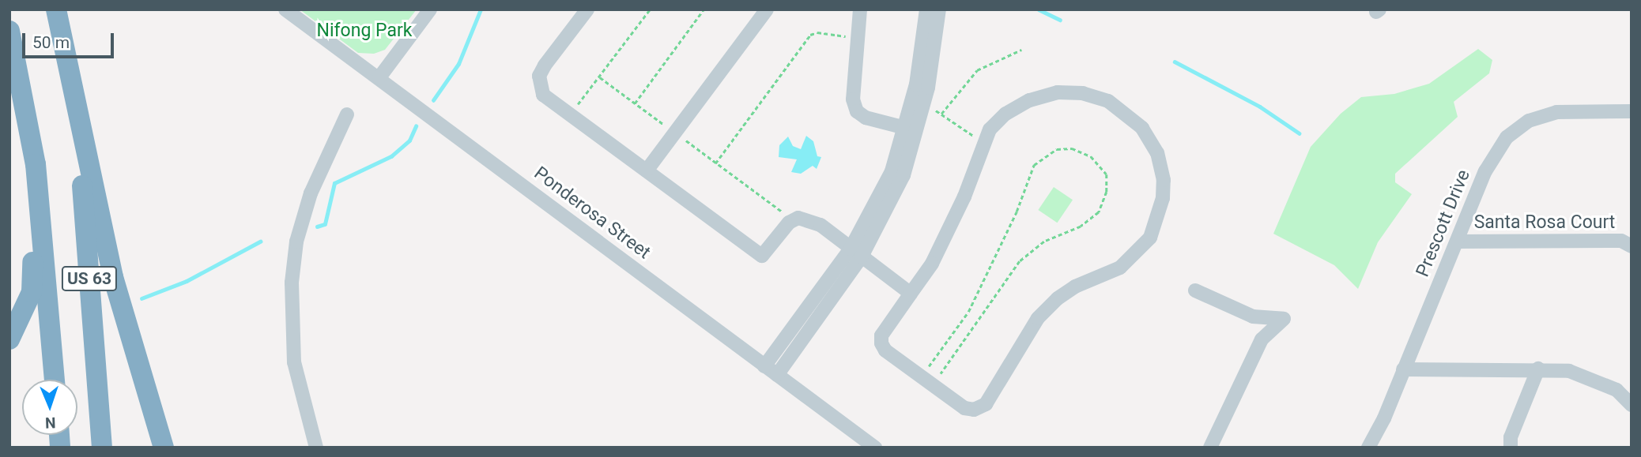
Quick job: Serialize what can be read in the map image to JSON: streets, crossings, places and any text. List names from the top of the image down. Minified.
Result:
{"streets":{"highway":["US 63"],"street":["Ponderosa Street","Santa Rosa Court","Prescott Drive"]},"crossings":[["Santa Rosa Court","Prescott Drive"]],"parks":["Nifong Park"],"scale_bar":"50 m","north":"bottom"}
